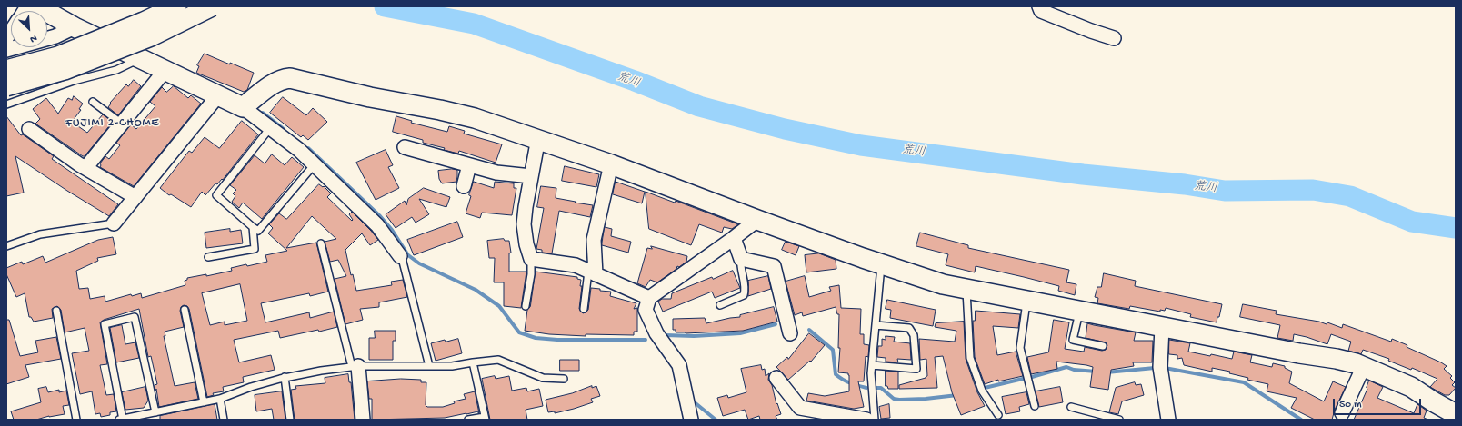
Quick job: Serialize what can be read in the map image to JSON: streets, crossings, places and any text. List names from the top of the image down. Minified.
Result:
{"districts":["FUJIMI 2-CHOME"],"water":["荒川"],"scale_bar":"50 m","north":"bottom right"}
